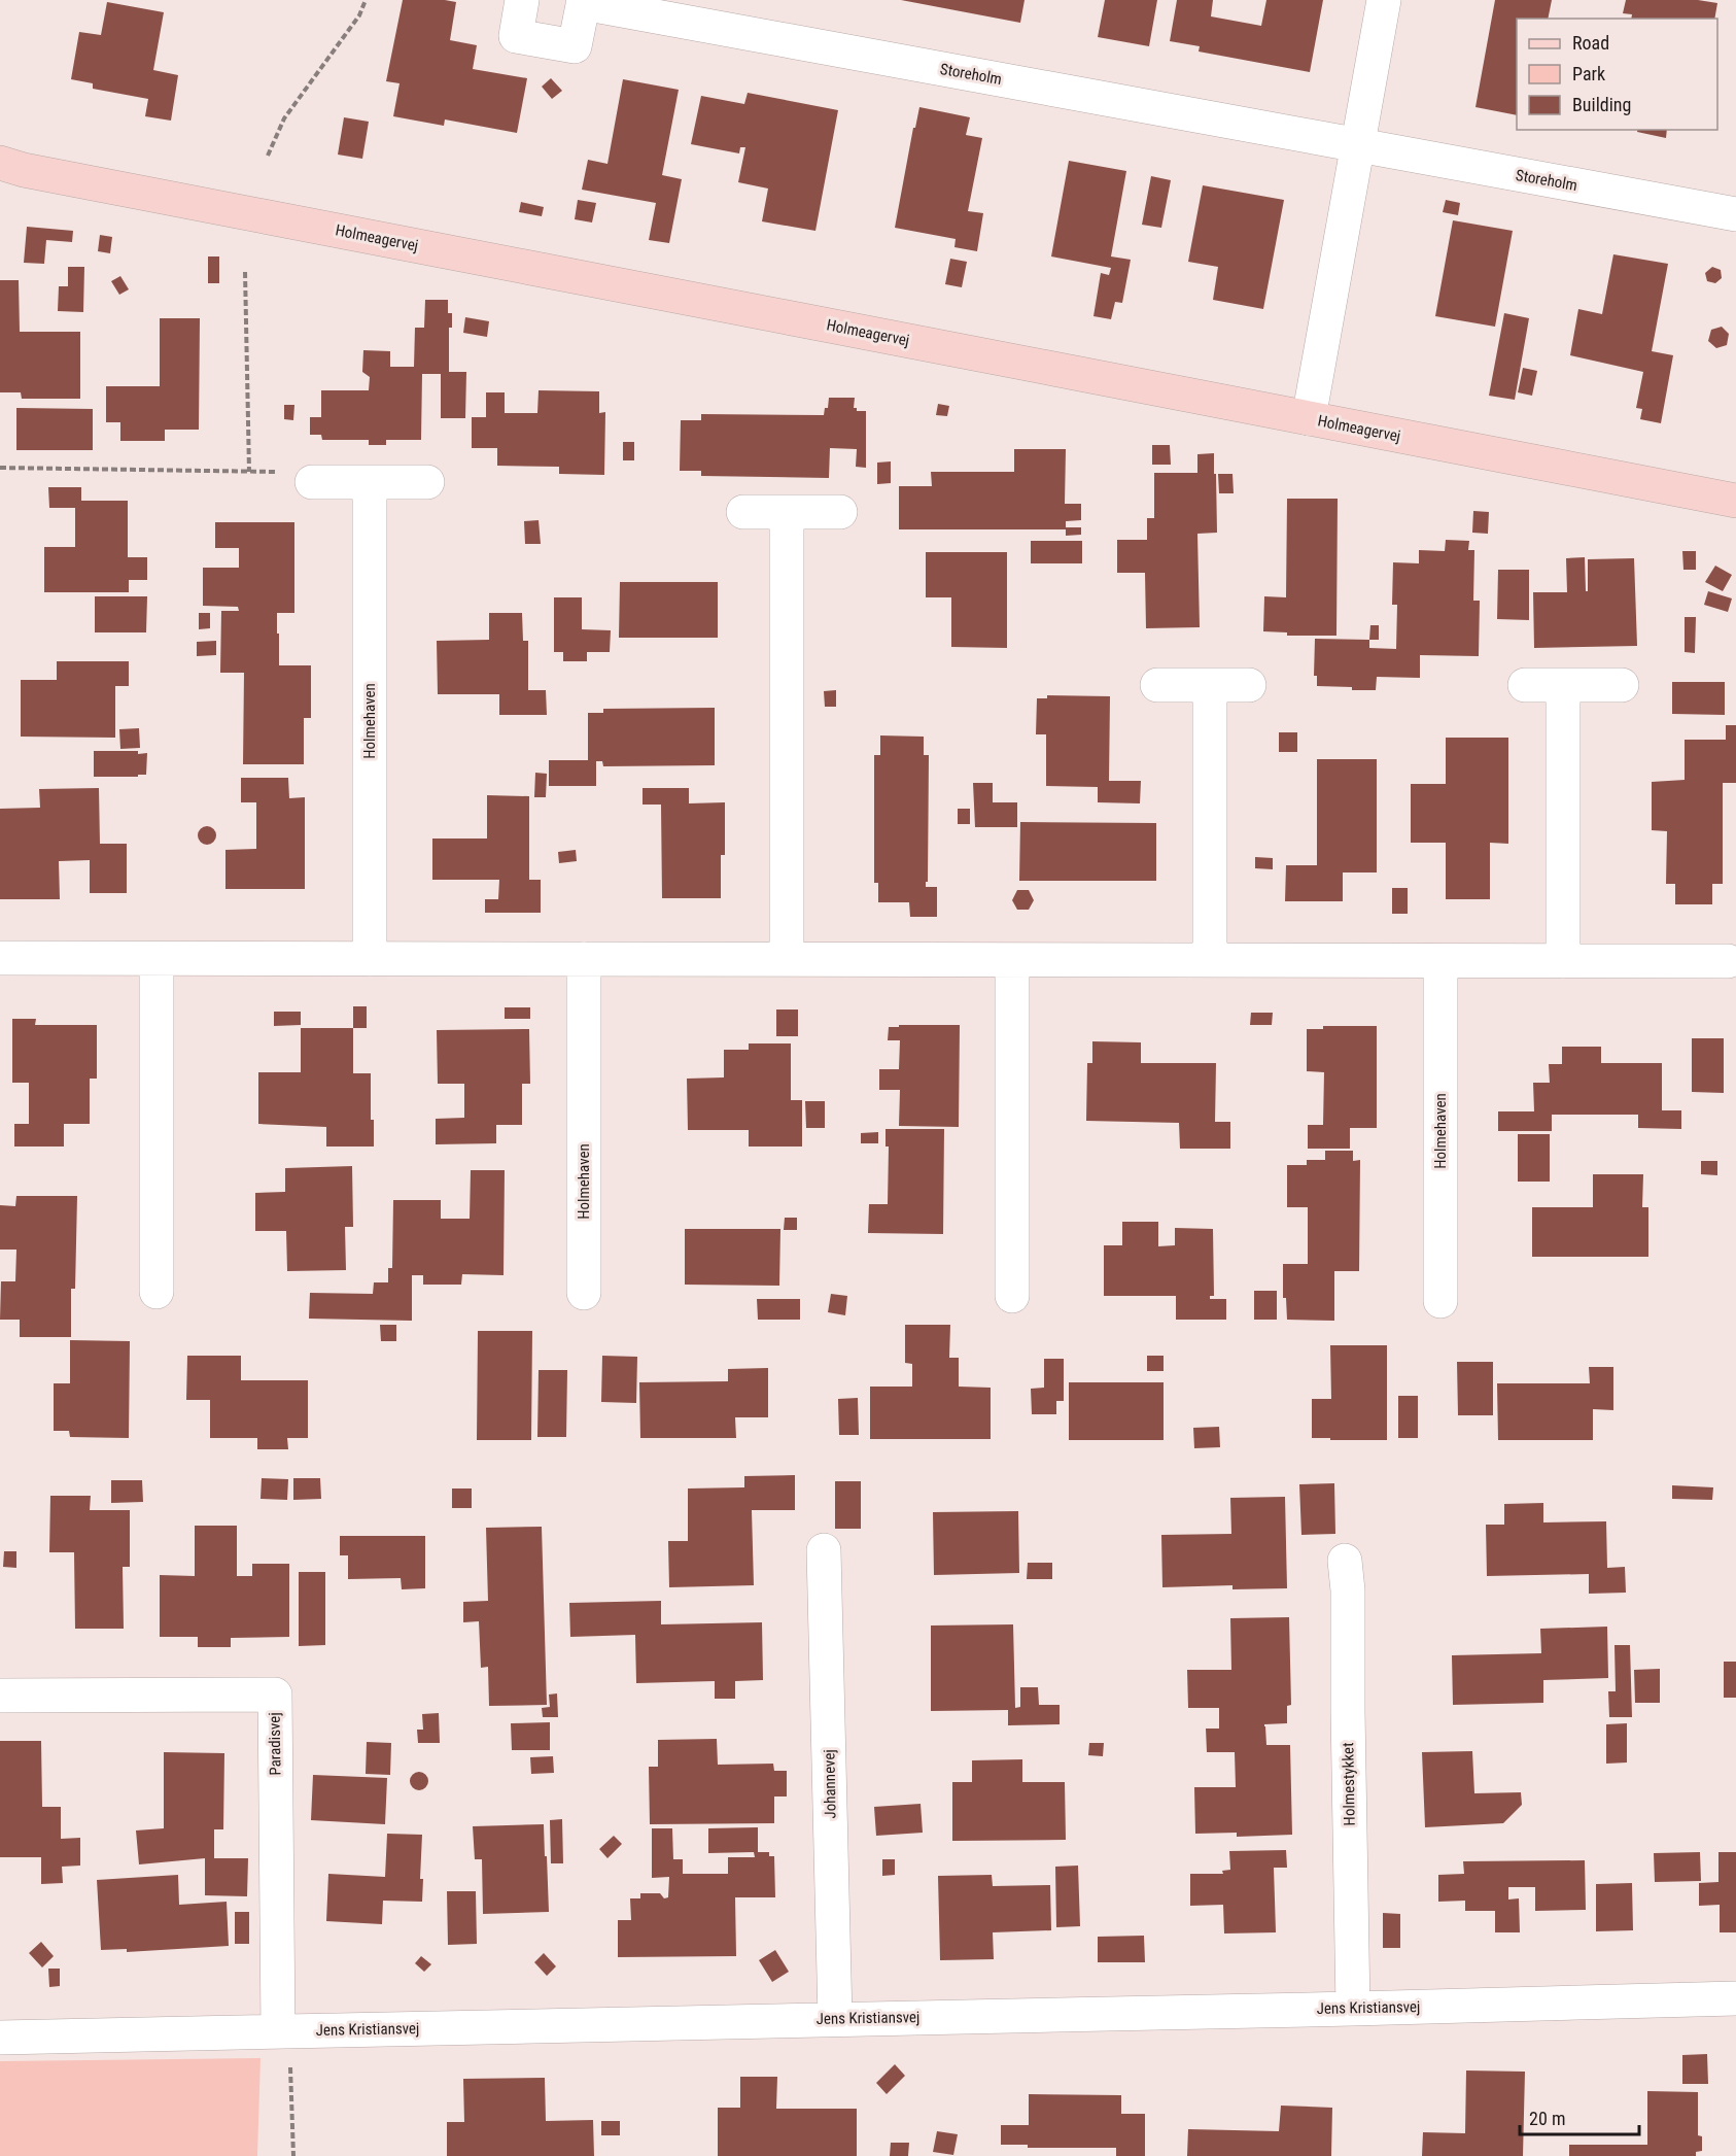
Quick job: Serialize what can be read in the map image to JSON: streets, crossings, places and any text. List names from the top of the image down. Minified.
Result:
{"streets":{"street":["Storeholm","Holmeagervej","Holmehaven","Paradisvej","Johannevej","Holmestykket","Jens Kristiansvej"]},"crossings":[["Paradisvej","Jens Kristiansvej"],["Johannevej","Jens Kristiansvej"],["Holmestykket","Jens Kristiansvej"]],"legend":["Road","Park","Building"],"scale_bar":"20 m"}
